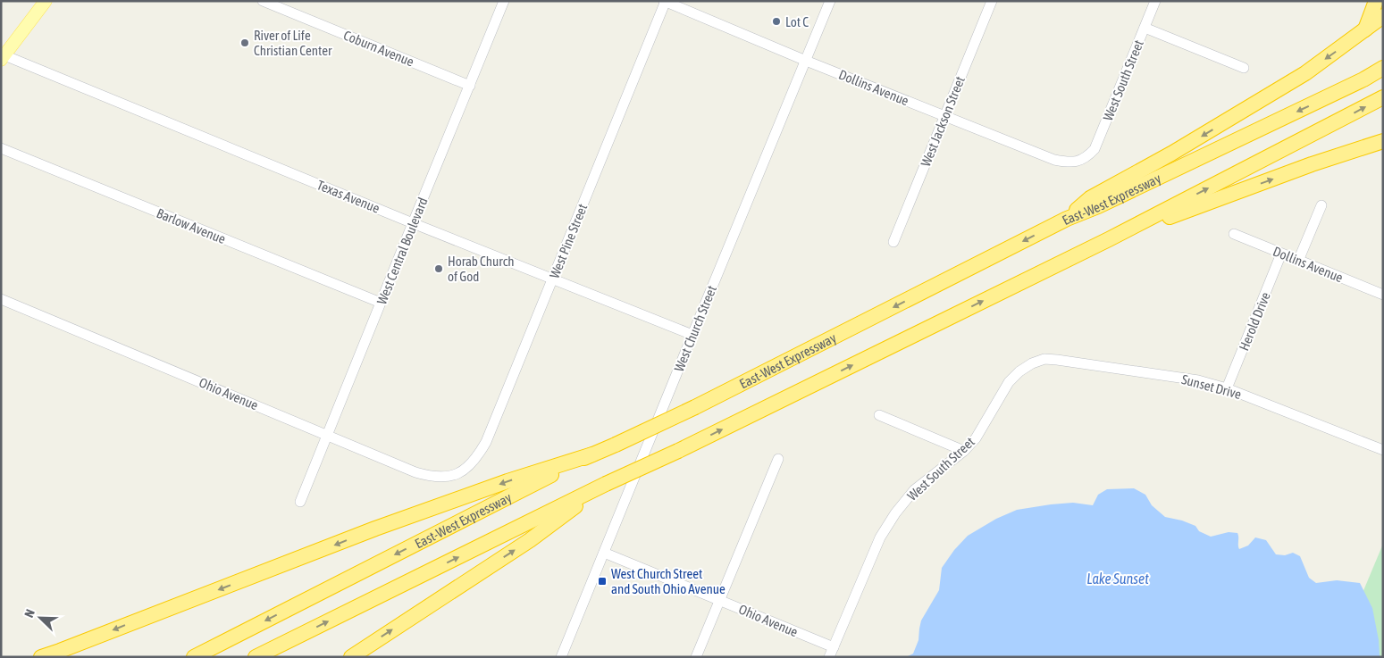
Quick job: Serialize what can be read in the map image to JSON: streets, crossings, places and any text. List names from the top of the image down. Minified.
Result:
{"streets":{"highway":["East-West Expressway"],"street":["Coburn Avenue","West South Street","Dollins Avenue","West Jackson Street","Texas Avenue","Barlow Avenue","West Pine Street","West Central Boulevard","Herold Drive","West Church Street","Sunset Drive","Ohio Avenue"]},"crossings":[["Coburn Avenue","West Central Boulevard"],["West South Street","Dollins Avenue"],["West South Street","Sunset Drive"],["West South Street","Ohio Avenue"],["Dollins Avenue","West Jackson Street"],["Dollins Avenue","West Pine Street"],["Dollins Avenue","Herold Drive"],["Dollins Avenue","West Church Street"],["Texas Avenue","West Pine Street"],["Texas Avenue","West Central Boulevard"],["Texas Avenue","West Church Street"],["Barlow Avenue","West Central Boulevard"],["West Pine Street","Ohio Avenue"],["West Central Boulevard","Ohio Avenue"],["Herold Drive","Sunset Drive"],["West Church Street","Ohio Avenue"]],"water":["Lake Sunset"],"places":{"other":["Lot C","River of Life Christian Center","Horab Church of God"],"transit":["West Church Street and South Ohio Avenue"]},"north":"top left"}
